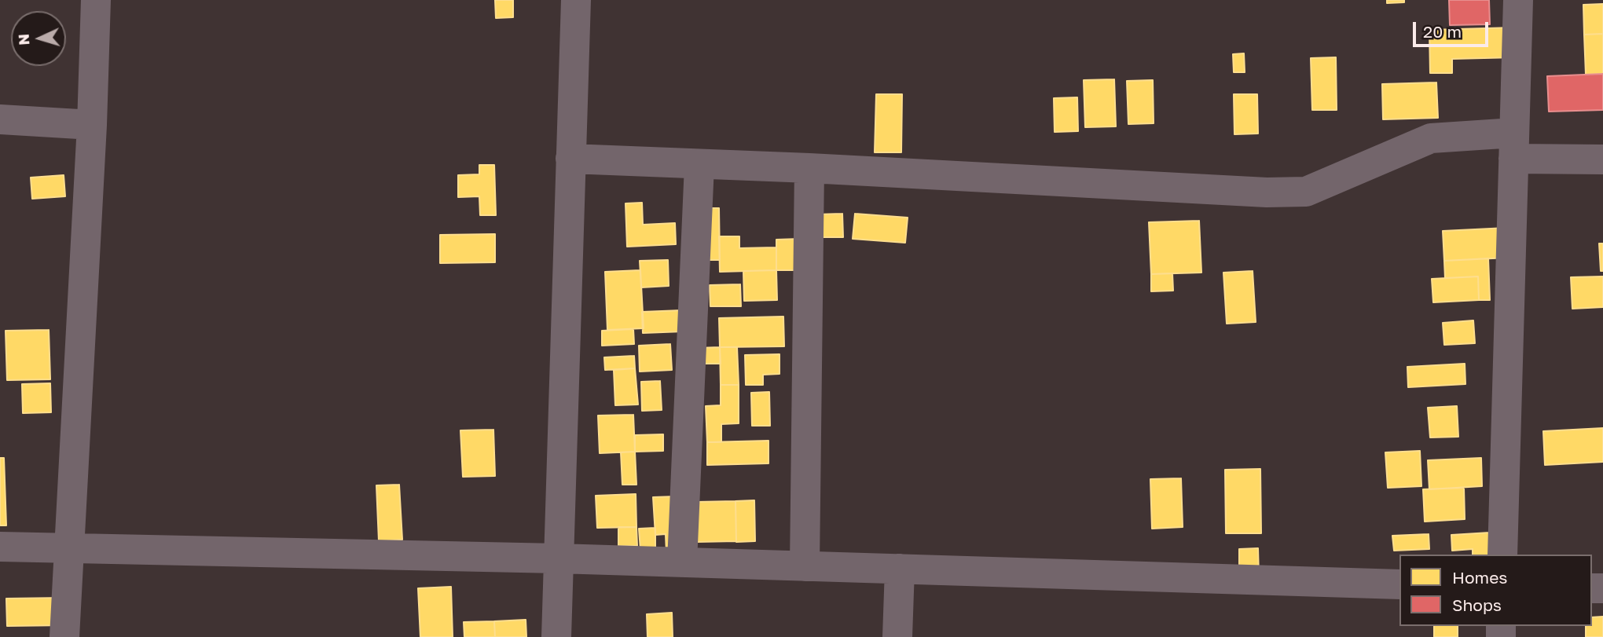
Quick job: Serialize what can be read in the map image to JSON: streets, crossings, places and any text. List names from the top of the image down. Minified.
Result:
{"legend":["Homes","Shops"],"scale_bar":"20 m","north":"left"}
